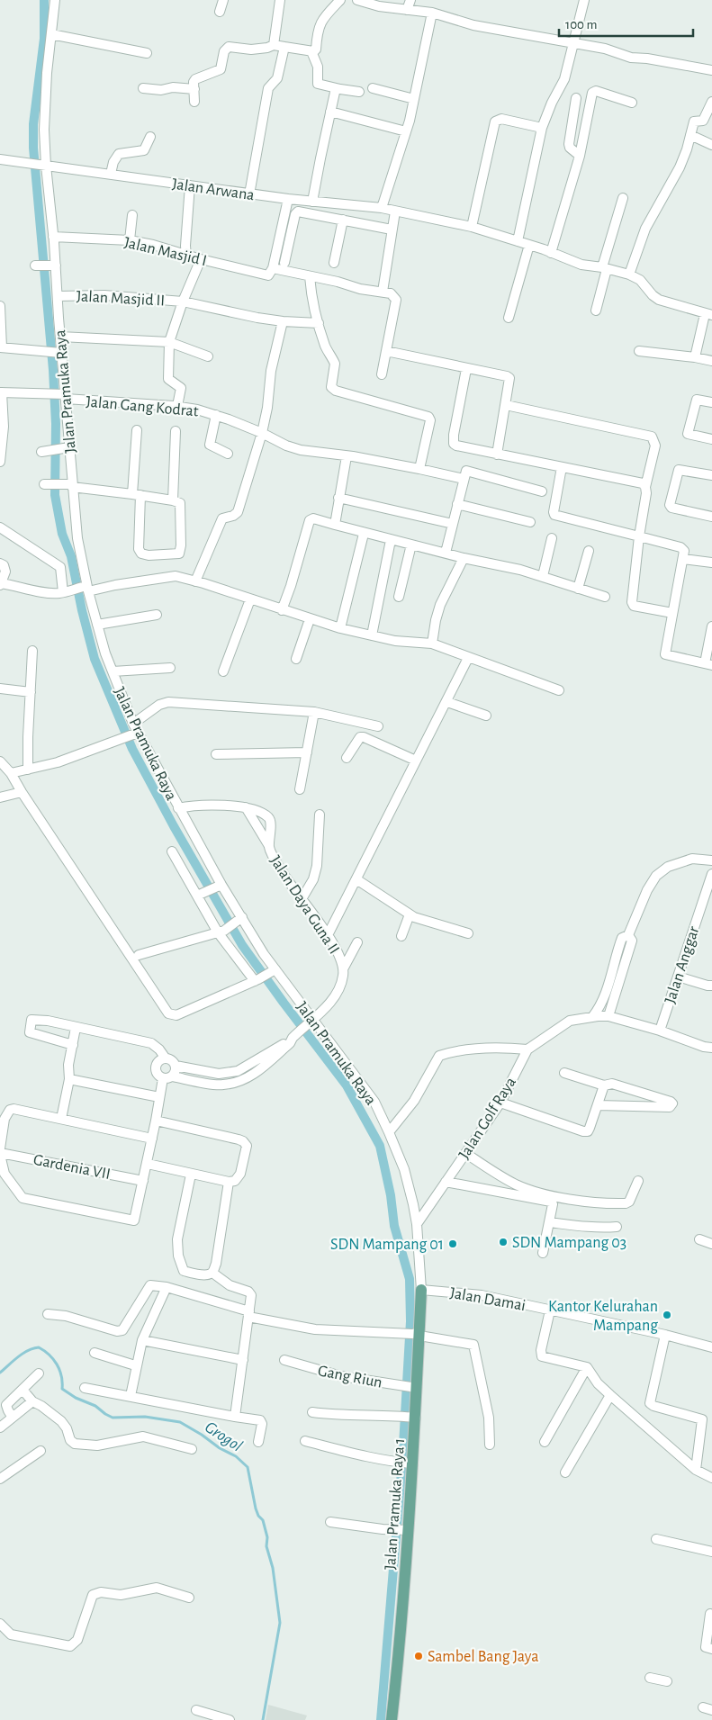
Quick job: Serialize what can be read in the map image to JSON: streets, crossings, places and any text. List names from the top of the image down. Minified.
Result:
{"streets":{"main road":["Jalan Pramuka Raya 1"],"street":["Jalan Arwana","Jalan Masjid I","Jalan Masjid II","Jalan Pramuka Raya","Jalan Gang Kodrat","Jalan Daya Guna II","Jalan Anggar","Jalan Golf Raya","Gardenia VII","Jalan Damai","Gang Riun"]},"crossings":[["Jalan Arwana","Jalan Pramuka Raya"],["Jalan Masjid I","Jalan Pramuka Raya"],["Jalan Masjid II","Jalan Pramuka Raya"],["Jalan Pramuka Raya","Jalan Gang Kodrat"],["Jalan Pramuka Raya","Jalan Daya Guna II"],["Jalan Pramuka Raya","Jalan Golf Raya"],["Jalan Pramuka Raya","Jalan Damai"],["Jalan Pramuka Raya","Jalan Pramuka Raya 1"],["Jalan Anggar","Jalan Golf Raya"],["Jalan Damai","Jalan Pramuka Raya 1"],["Gang Riun","Jalan Pramuka Raya 1"]],"water":["Grogol"],"places":["SDN Mampang 03","SDN Mampang 01","Kantor Kelurahan Mampang","Sambel Bang Jaya"],"scale_bar":"100 m"}
